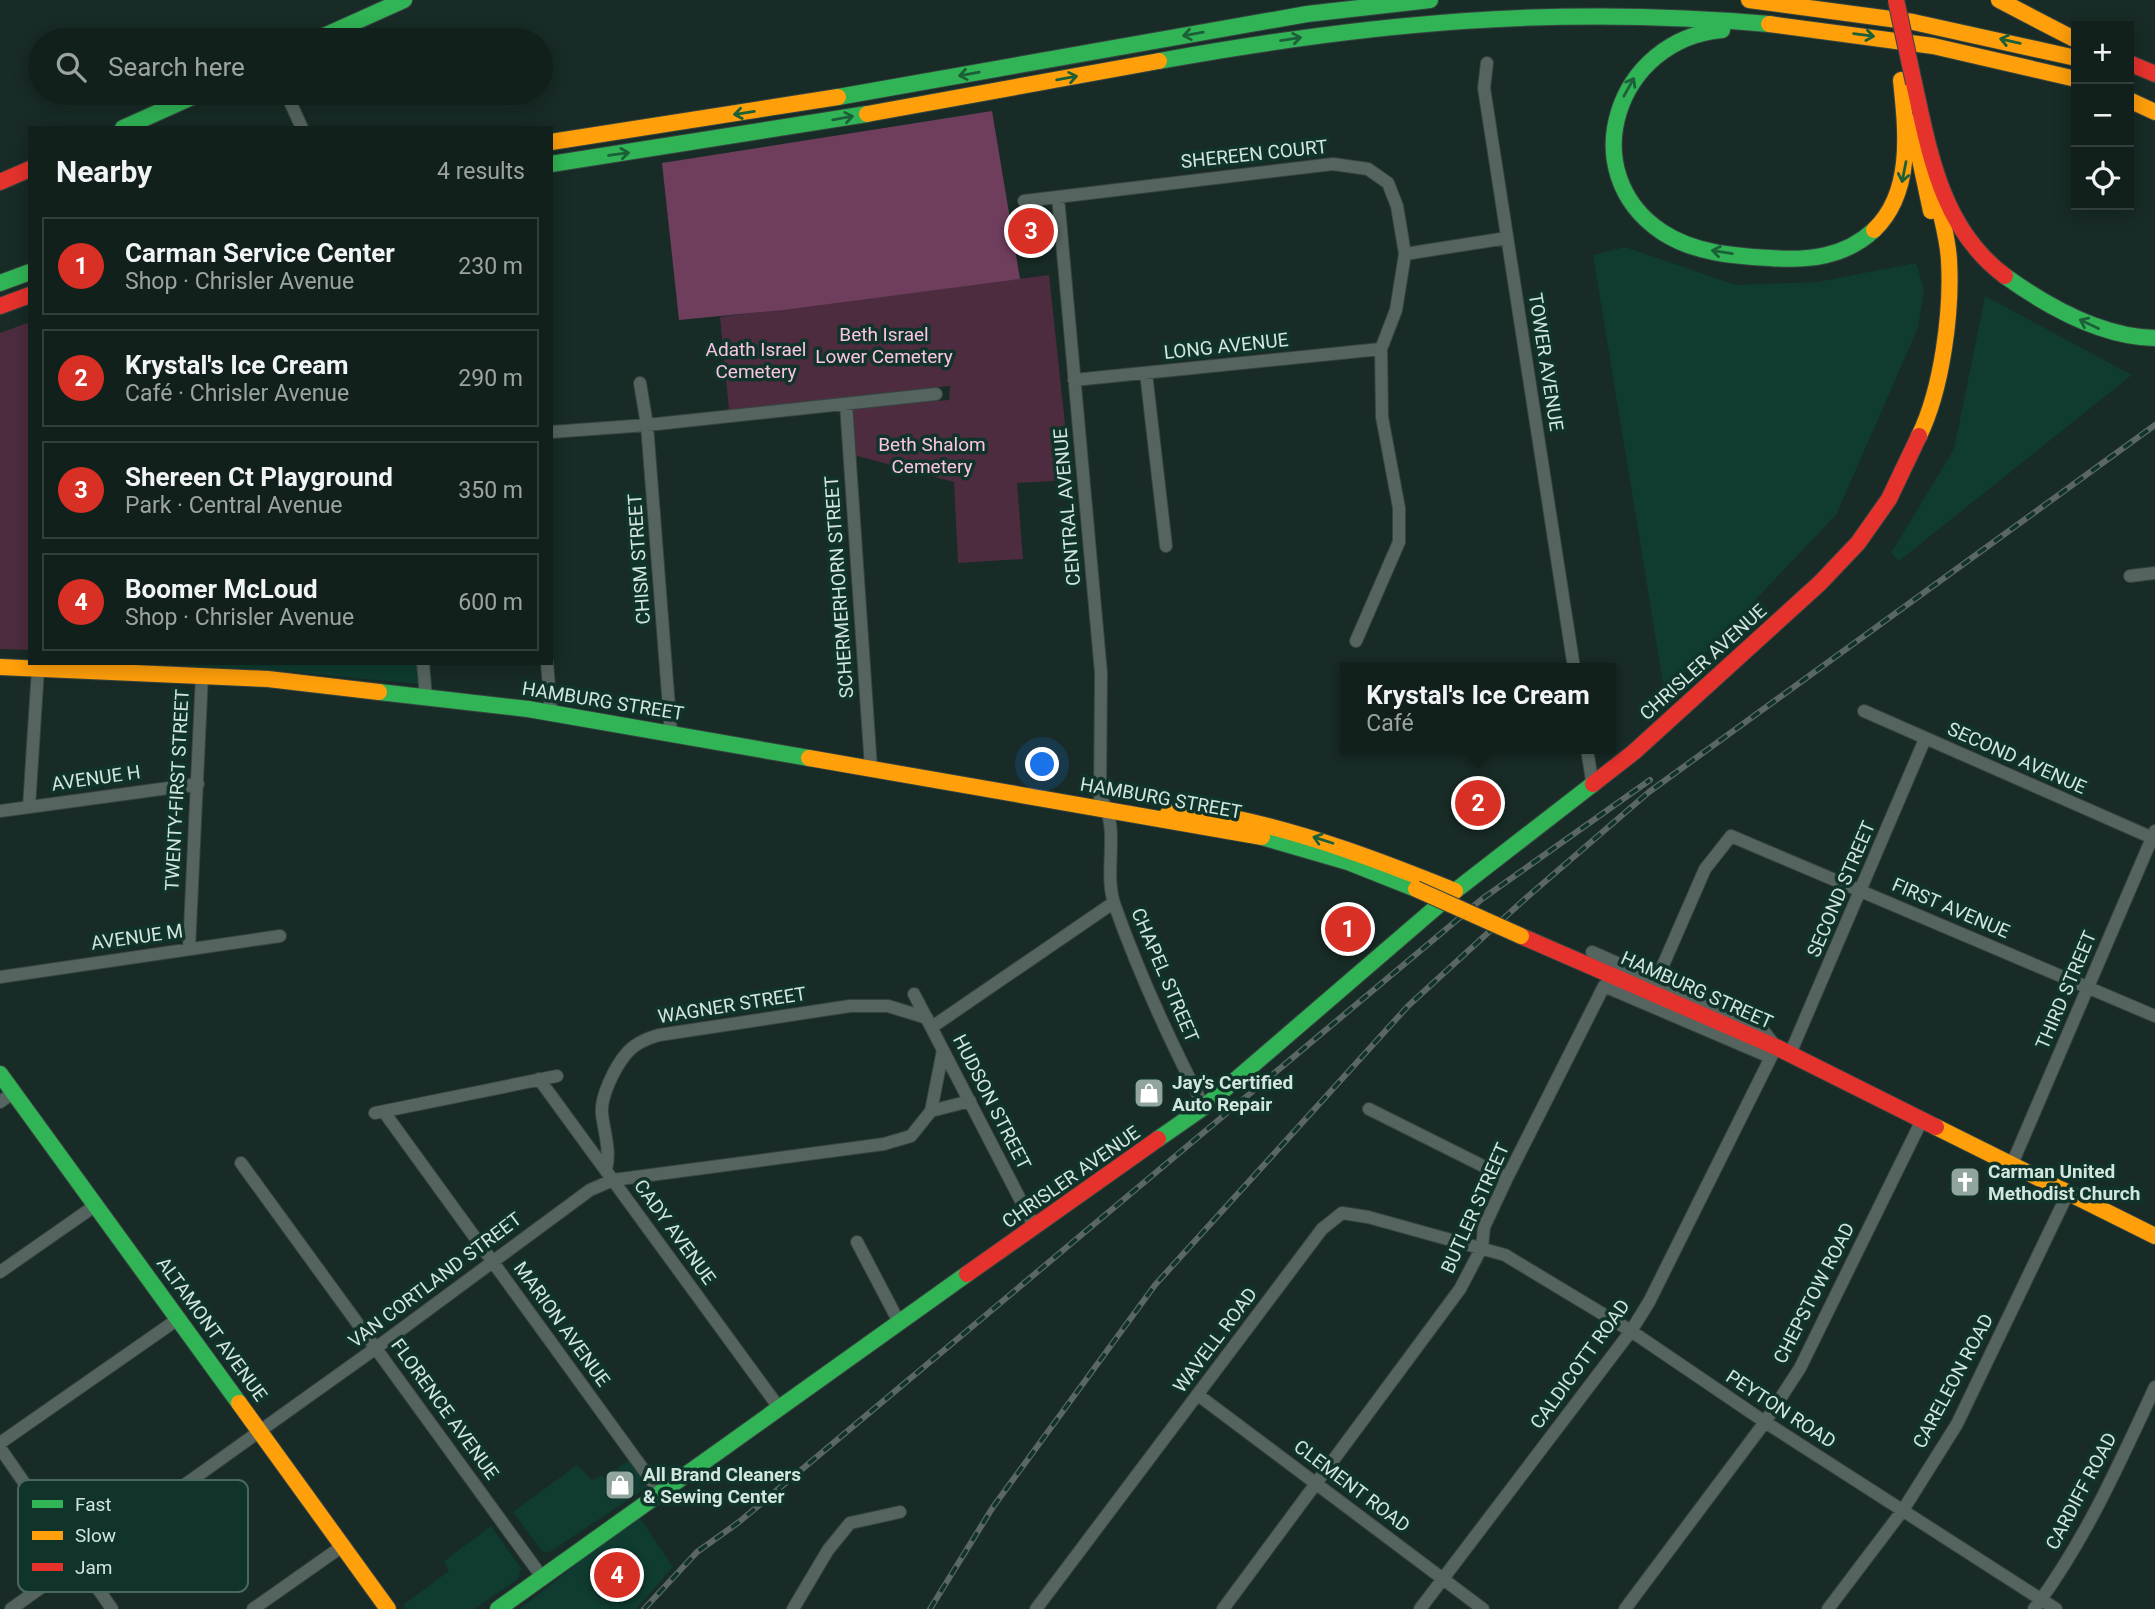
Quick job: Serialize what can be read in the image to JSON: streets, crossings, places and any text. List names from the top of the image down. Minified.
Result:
{"streets":{"main road":["CHRISLER AVENUE","HAMBURG STREET","ALTAMONT AVENUE"],"street":["SHEREEN COURT","LONG AVENUE","TOWER AVENUE","CENTRAL AVENUE","CHISM STREET","SCHERMERHORN STREET","SECOND AVENUE","AVENUE H","TWENTY-FIRST STREET","SECOND STREET","FIRST AVENUE","AVENUE M","CHAPEL STREET","THIRD STREET","WAGNER STREET","HUDSON STREET","BUTLER STREET","CADY AVENUE","VAN CORTLAND STREET","CHEPSTOW ROAD","MARION AVENUE","WAVELL ROAD","CALDICOTT ROAD","CARELEON ROAD","FLORENCE AVENUE","PEYTON ROAD","CLEMENT ROAD","CARDIFF ROAD"]},"crossings":[["SHEREEN COURT","LONG AVENUE"],["SHEREEN COURT","CENTRAL AVENUE"],["LONG AVENUE","CENTRAL AVENUE"],["CENTRAL AVENUE","HAMBURG STREET"],["CENTRAL AVENUE","CHAPEL STREET"],["CHISM STREET","HAMBURG STREET"],["SCHERMERHORN STREET","HAMBURG STREET"],["CHRISLER AVENUE","CHAPEL STREET"],["CHRISLER AVENUE","HUDSON STREET"],["CHRISLER AVENUE","CADY AVENUE"],["CHRISLER AVENUE","MARION AVENUE"],["CHRISLER AVENUE","FLORENCE AVENUE"],["HAMBURG STREET","TWENTY-FIRST STREET"],["HAMBURG STREET","SECOND STREET"],["HAMBURG STREET","CHAPEL STREET"],["HAMBURG STREET","THIRD STREET"],["HAMBURG STREET","BUTLER STREET"],["HAMBURG STREET","CHEPSTOW ROAD"],["HAMBURG STREET","CALDICOTT ROAD"],["HAMBURG STREET","CARELEON ROAD"],["SECOND AVENUE","SECOND STREET"],["SECOND AVENUE","THIRD STREET"],["AVENUE H","TWENTY-FIRST STREET"],["TWENTY-FIRST STREET","AVENUE M"],["SECOND STREET","FIRST AVENUE"],["SECOND STREET","BUTLER STREET"],["SECOND STREET","CALDICOTT ROAD"],["FIRST AVENUE","THIRD STREET"],["WAGNER STREET","HUDSON STREET"],["WAGNER STREET","CADY AVENUE"],["WAGNER STREET","VAN CORTLAND STREET"],["BUTLER STREET","WAVELL ROAD"],["BUTLER STREET","CALDICOTT ROAD"],["BUTLER STREET","PEYTON ROAD"],["BUTLER STREET","CLEMENT ROAD"],["CADY AVENUE","VAN CORTLAND STREET"],["CADY AVENUE","MARION AVENUE"],["VAN CORTLAND STREET","MARION AVENUE"],["VAN CORTLAND STREET","ALTAMONT AVENUE"],["VAN CORTLAND STREET","FLORENCE AVENUE"],["CHEPSTOW ROAD","PEYTON ROAD"],["WAVELL ROAD","PEYTON ROAD"],["WAVELL ROAD","CLEMENT ROAD"],["CALDICOTT ROAD","PEYTON ROAD"],["CALDICOTT ROAD","CLEMENT ROAD"],["CARELEON ROAD","PEYTON ROAD"],["PEYTON ROAD","CARDIFF ROAD"]],"parks":["Beth Israel Lower Cemetery","Adath Israel Cemetery","Beth Shalom Cemetery"],"places":{"shop":["Jay's Certified Auto Repair","All Brand Cleaners & Sewing Center"],"church":["Carman United Methodist Church"]},"legend":["Fast","Slow","Jam"],"page":{"map_buttons":["+","−"],"search":"Search here","heading":["Nearby","4 results"],"pins":["3","2","1","4"],"list":[{"mark":"1","name":"Carman Service Center","note":"Shop · Chrisler Avenue","value":"230 m"},{"mark":"2","name":"Krystal's Ice Cream","note":"Café · Chrisler Avenue","value":"290 m"},{"mark":"3","name":"Shereen Ct Playground","note":"Park · Central Avenue","value":"350 m"},{"mark":"4","name":"Boomer McLoud","note":"Shop · Chrisler Avenue","value":"600 m"}],"popup":["Krystal's Ice Cream","Café"]}}
